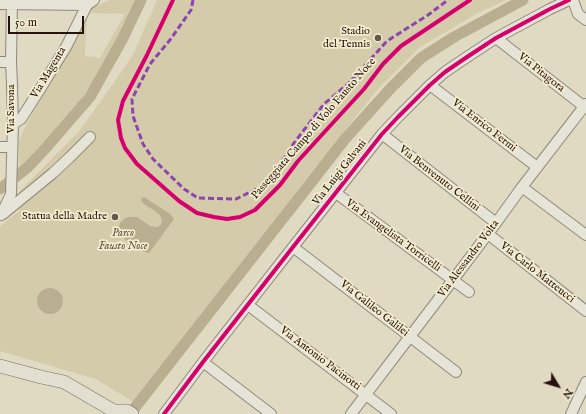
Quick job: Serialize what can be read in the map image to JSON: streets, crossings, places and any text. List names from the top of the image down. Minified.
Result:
{"streets":{"street":["Via Magenta","Via Pitagora","Via Savona","Via Enrico Fermi","Via Luigi Galvani","Via Benvenuto Cellini","Via Evangelista Torricelli","Via Alessandro Volta","Via Carlo Matteucci","Via Galileo Galilei","Via Antonio Pacinotti"],"cycle path":["Passeggiata Campo di Volo Fausto Noce"]},"crossings":[["Via Magenta","Via Savona"],["Via Pitagora","Via Luigi Galvani"],["Via Pitagora","Via Alessandro Volta"],["Via Enrico Fermi","Via Luigi Galvani"],["Via Enrico Fermi","Via Alessandro Volta"],["Via Luigi Galvani","Via Benvenuto Cellini"],["Via Luigi Galvani","Via Evangelista Torricelli"],["Via Luigi Galvani","Via Galileo Galilei"],["Via Luigi Galvani","Via Antonio Pacinotti"],["Via Benvenuto Cellini","Via Alessandro Volta"],["Via Evangelista Torricelli","Via Alessandro Volta"],["Via Alessandro Volta","Via Carlo Matteucci"],["Via Alessandro Volta","Via Galileo Galilei"],["Via Alessandro Volta","Via Antonio Pacinotti"]],"parks":["Parco Fausto Noce"],"places":["Stadio del Tennis","Statua della Madre"],"scale_bar":"50 m","north":"bottom right"}
